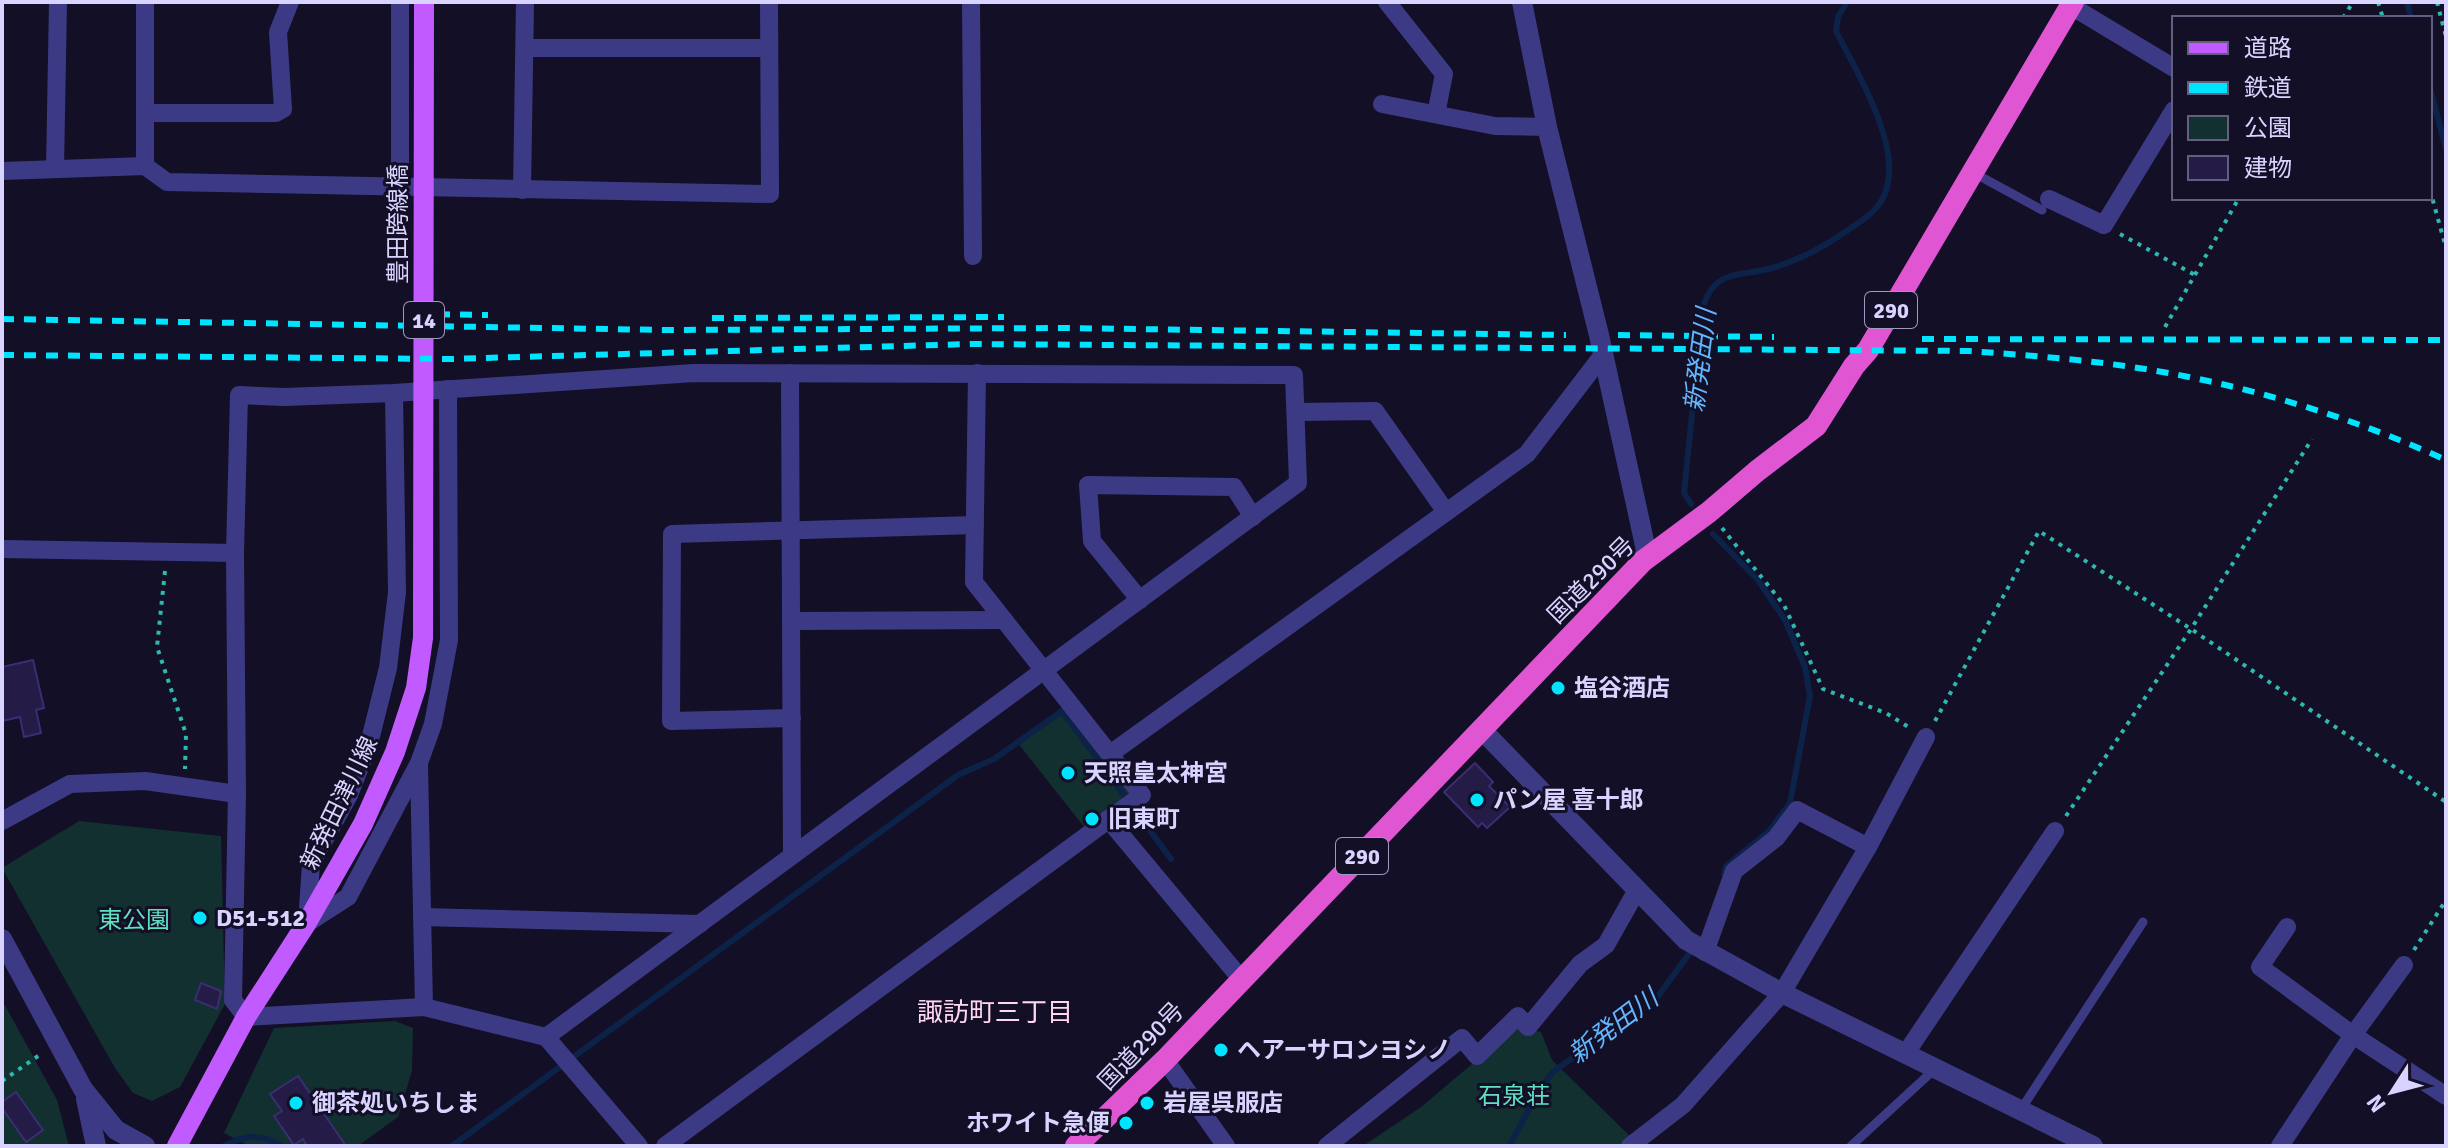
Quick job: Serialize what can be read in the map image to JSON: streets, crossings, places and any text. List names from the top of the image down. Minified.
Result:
{"streets":{"highway":["290","国道290号"],"main road":["豊田跨線橋","14","新発田津川線"]},"crossings":[["豊田跨線橋","新発田津川線"]],"districts":["諏訪町三丁目"],"water":["新発田川"],"parks":["東公園","石泉荘"],"places":["塩谷酒店","天照皇太神宮","パン屋 喜十郎","旧東町","D51-512","ヘアーサロンヨシノ","御茶処いちしま","岩屋呉服店","ホワイト急便"],"legend":["道路","鉄道","公園","建物"],"north":"bottom left"}
